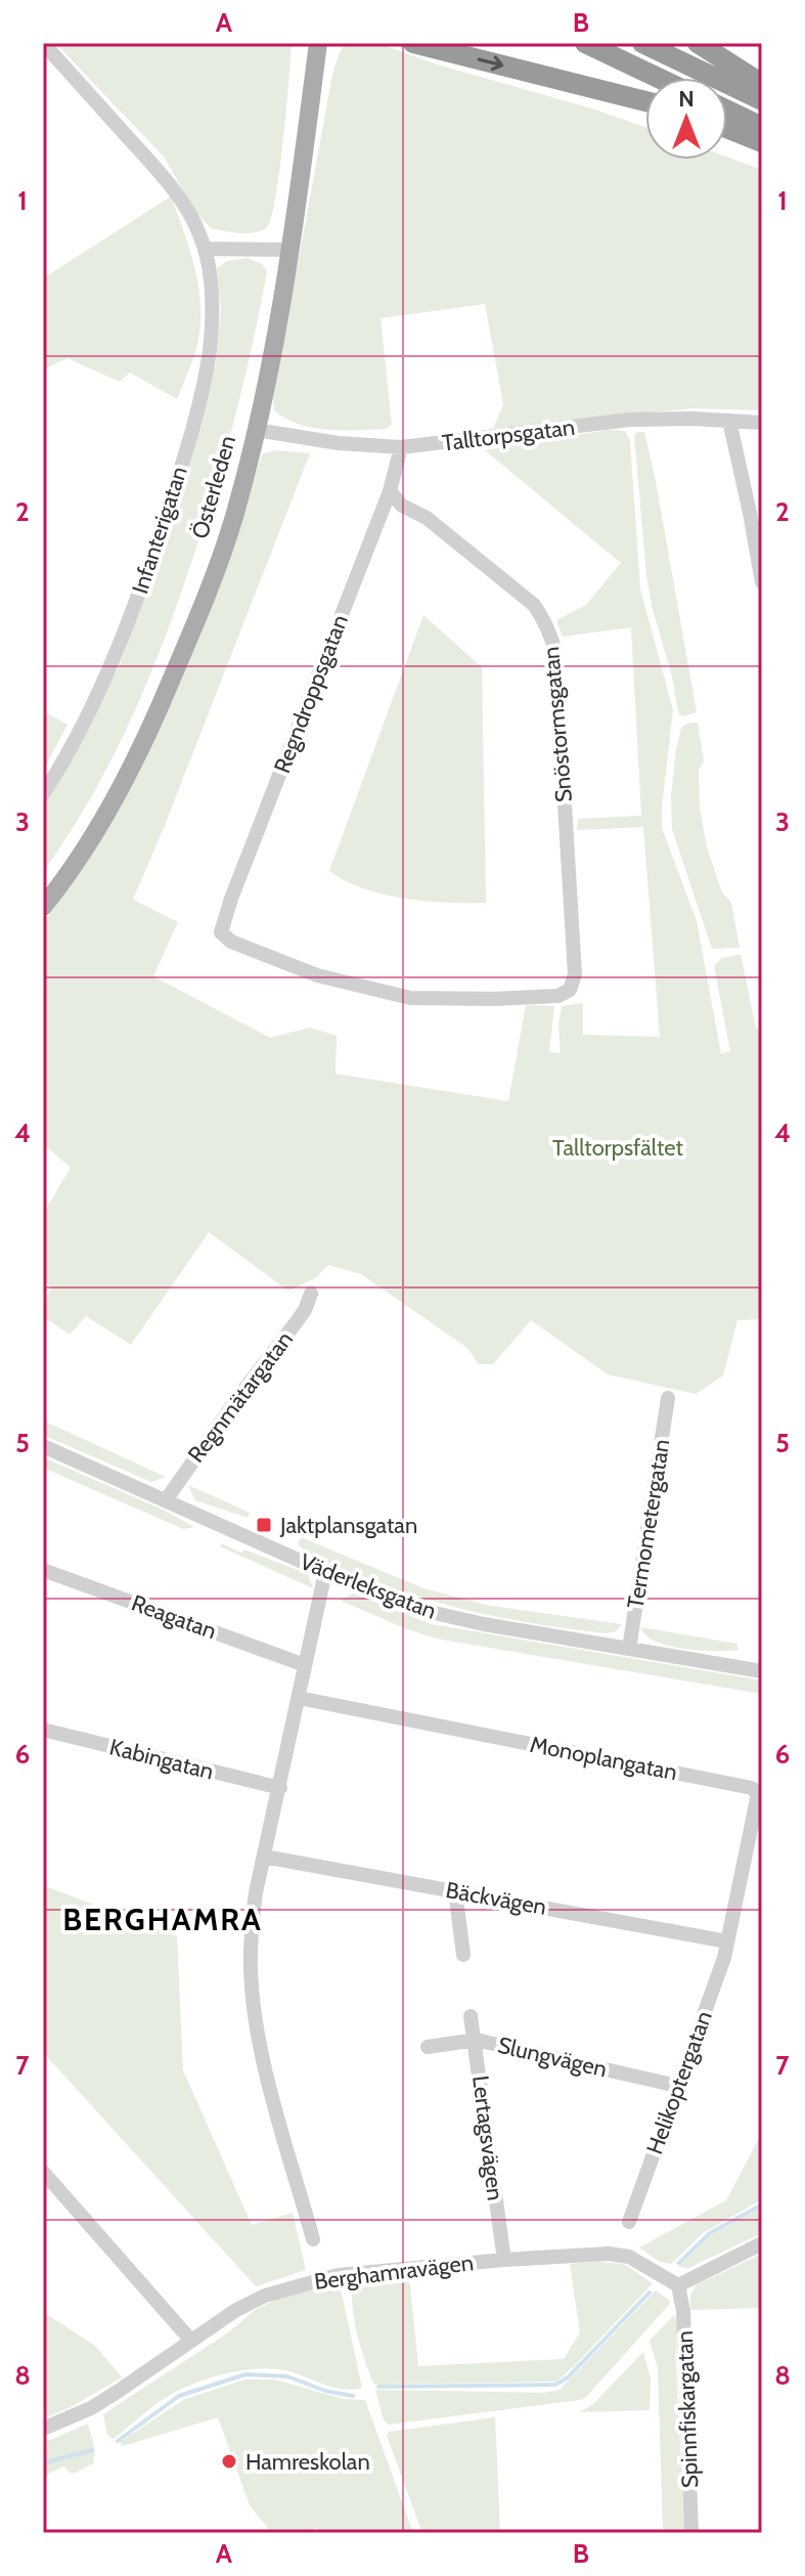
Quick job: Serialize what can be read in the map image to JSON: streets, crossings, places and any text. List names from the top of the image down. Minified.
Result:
{"streets":{"main road":["Österleden"],"street":["Talltorpsgatan","Infanterigatan","Regndroppsgatan","Snöstormsgatan","Regnmätargatan","Termometergatan","Väderleksgatan","Reagatan","Monoplangatan","Kabingatan","Bäckvägen","Slungvägen","Helikoptergatan","Lertagsvägen","Berghamravägen","Spinnfiskargatan"]},"crossings":[["Talltorpsgatan","Österleden"],["Talltorpsgatan","Regndroppsgatan"],["Regndroppsgatan","Snöstormsgatan"],["Regnmätargatan","Väderleksgatan"],["Termometergatan","Väderleksgatan"],["Monoplangatan","Bäckvägen"],["Monoplangatan","Helikoptergatan"],["Bäckvägen","Helikoptergatan"],["Slungvägen","Helikoptergatan"],["Slungvägen","Lertagsvägen"],["Lertagsvägen","Berghamravägen"],["Berghamravägen","Spinnfiskargatan"]],"districts":["BERGHAMRA"],"parks":["Talltorpsfältet"],"places":{"transit":["Jaktplansgatan"],"other":["Hamreskolan"]},"north":"top","grid":{"columns":["A","B"],"rows":["1","2","3","4","5","6","7","8"]}}
